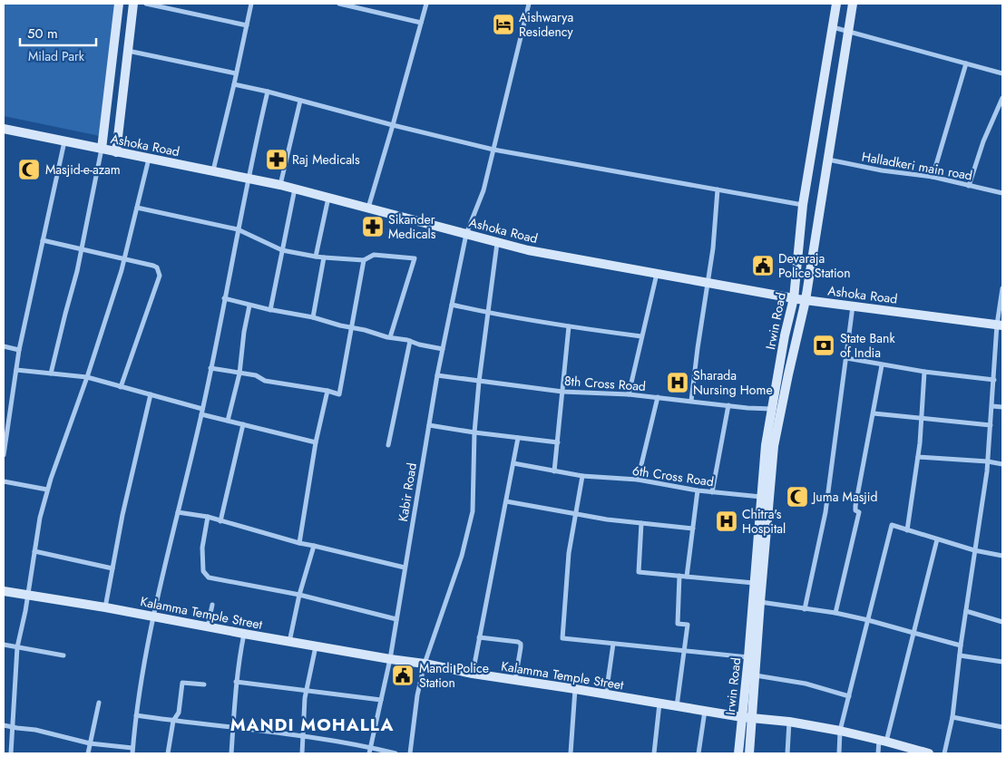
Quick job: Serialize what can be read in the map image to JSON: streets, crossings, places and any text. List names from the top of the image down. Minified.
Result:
{"streets":{"street":["Ashoka Road","Halladkeri main road","Irwin Road","8th Cross Road","6th Cross Road","Kabir Road","Kalamma Temple Street"]},"crossings":[["Ashoka Road","Irwin Road"],["Ashoka Road","Kabir Road"],["Halladkeri main road","Irwin Road"],["Irwin Road","8th Cross Road"],["Irwin Road","6th Cross Road"],["Irwin Road","Kalamma Temple Street"],["8th Cross Road","Kabir Road"],["Kabir Road","Kalamma Temple Street"]],"districts":["MANDI MOHALLA"],"parks":["Milad Park"],"places":{"hotel":["Aishwarya Residency"],"pharmacy":["Raj Medicals","Sikander Medicals"],"mosque":["Masjid-e-azam","Juma Masjid"],"public building":["Devaraja Police Station","Mandi Police Station"],"bank":["State Bank of India"],"hospital":["Sharada Nursing Home","Chitra's Hospital"]},"scale_bar":"50 m"}
